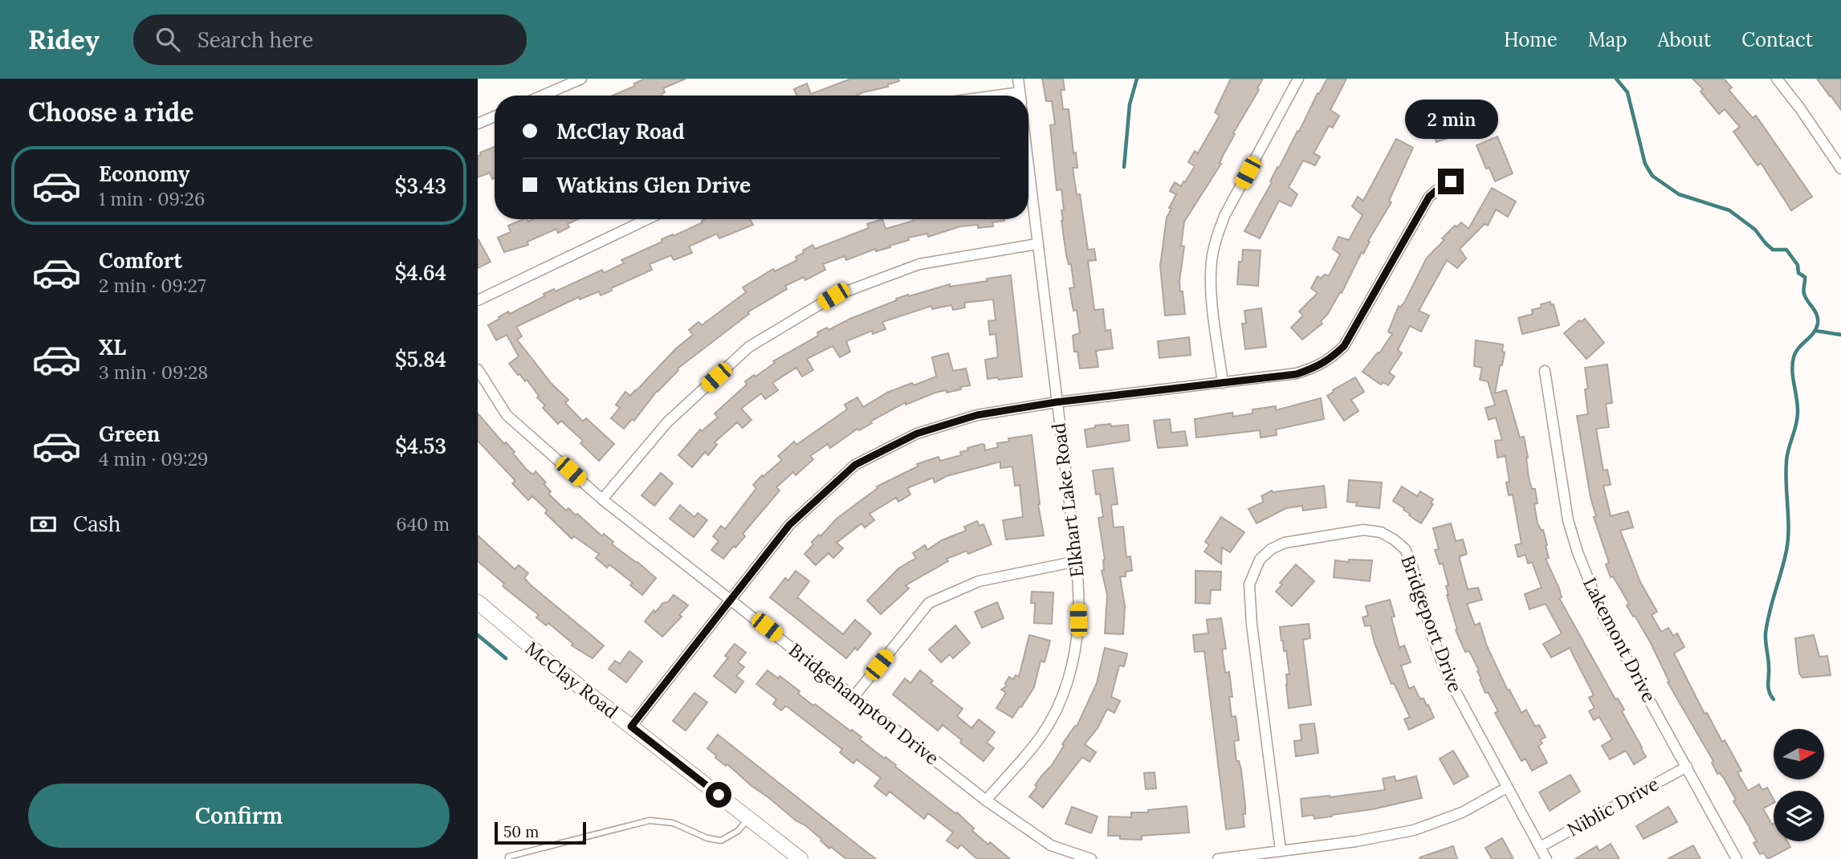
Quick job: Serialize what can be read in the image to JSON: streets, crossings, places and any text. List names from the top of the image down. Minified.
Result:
{"streets":{"main road":["McClay Road"],"street":["Elkhart Lake Road","Bridgeport Drive","Lakemont Drive","Bridgehampton Drive","Niblic Drive"]},"crossings":[["Elkhart Lake Road","Bridgehampton Drive"],["Bridgeport Drive","Niblic Drive"],["Lakemont Drive","Niblic Drive"]],"scale_bar":"50 m","north":"right","page":{"header":"Ridey","search":"Search here","nav":["Home","Map","About","Contact"],"heading":"Choose a ride","banner":["McClay Road","Watkins Glen Drive"],"bubble":"2 min","list":[{"name":"Economy","note":"1 min · 09:26","value":"$3.43"},{"name":"Comfort","note":"2 min · 09:27","value":"$4.64"},{"name":"XL","note":"3 min · 09:28","value":"$5.84"},{"name":"Green","note":"4 min · 09:29","value":"$4.53"}],"pay":["Cash","640 m"],"buttons":"Confirm","scale":"50 m"}}
